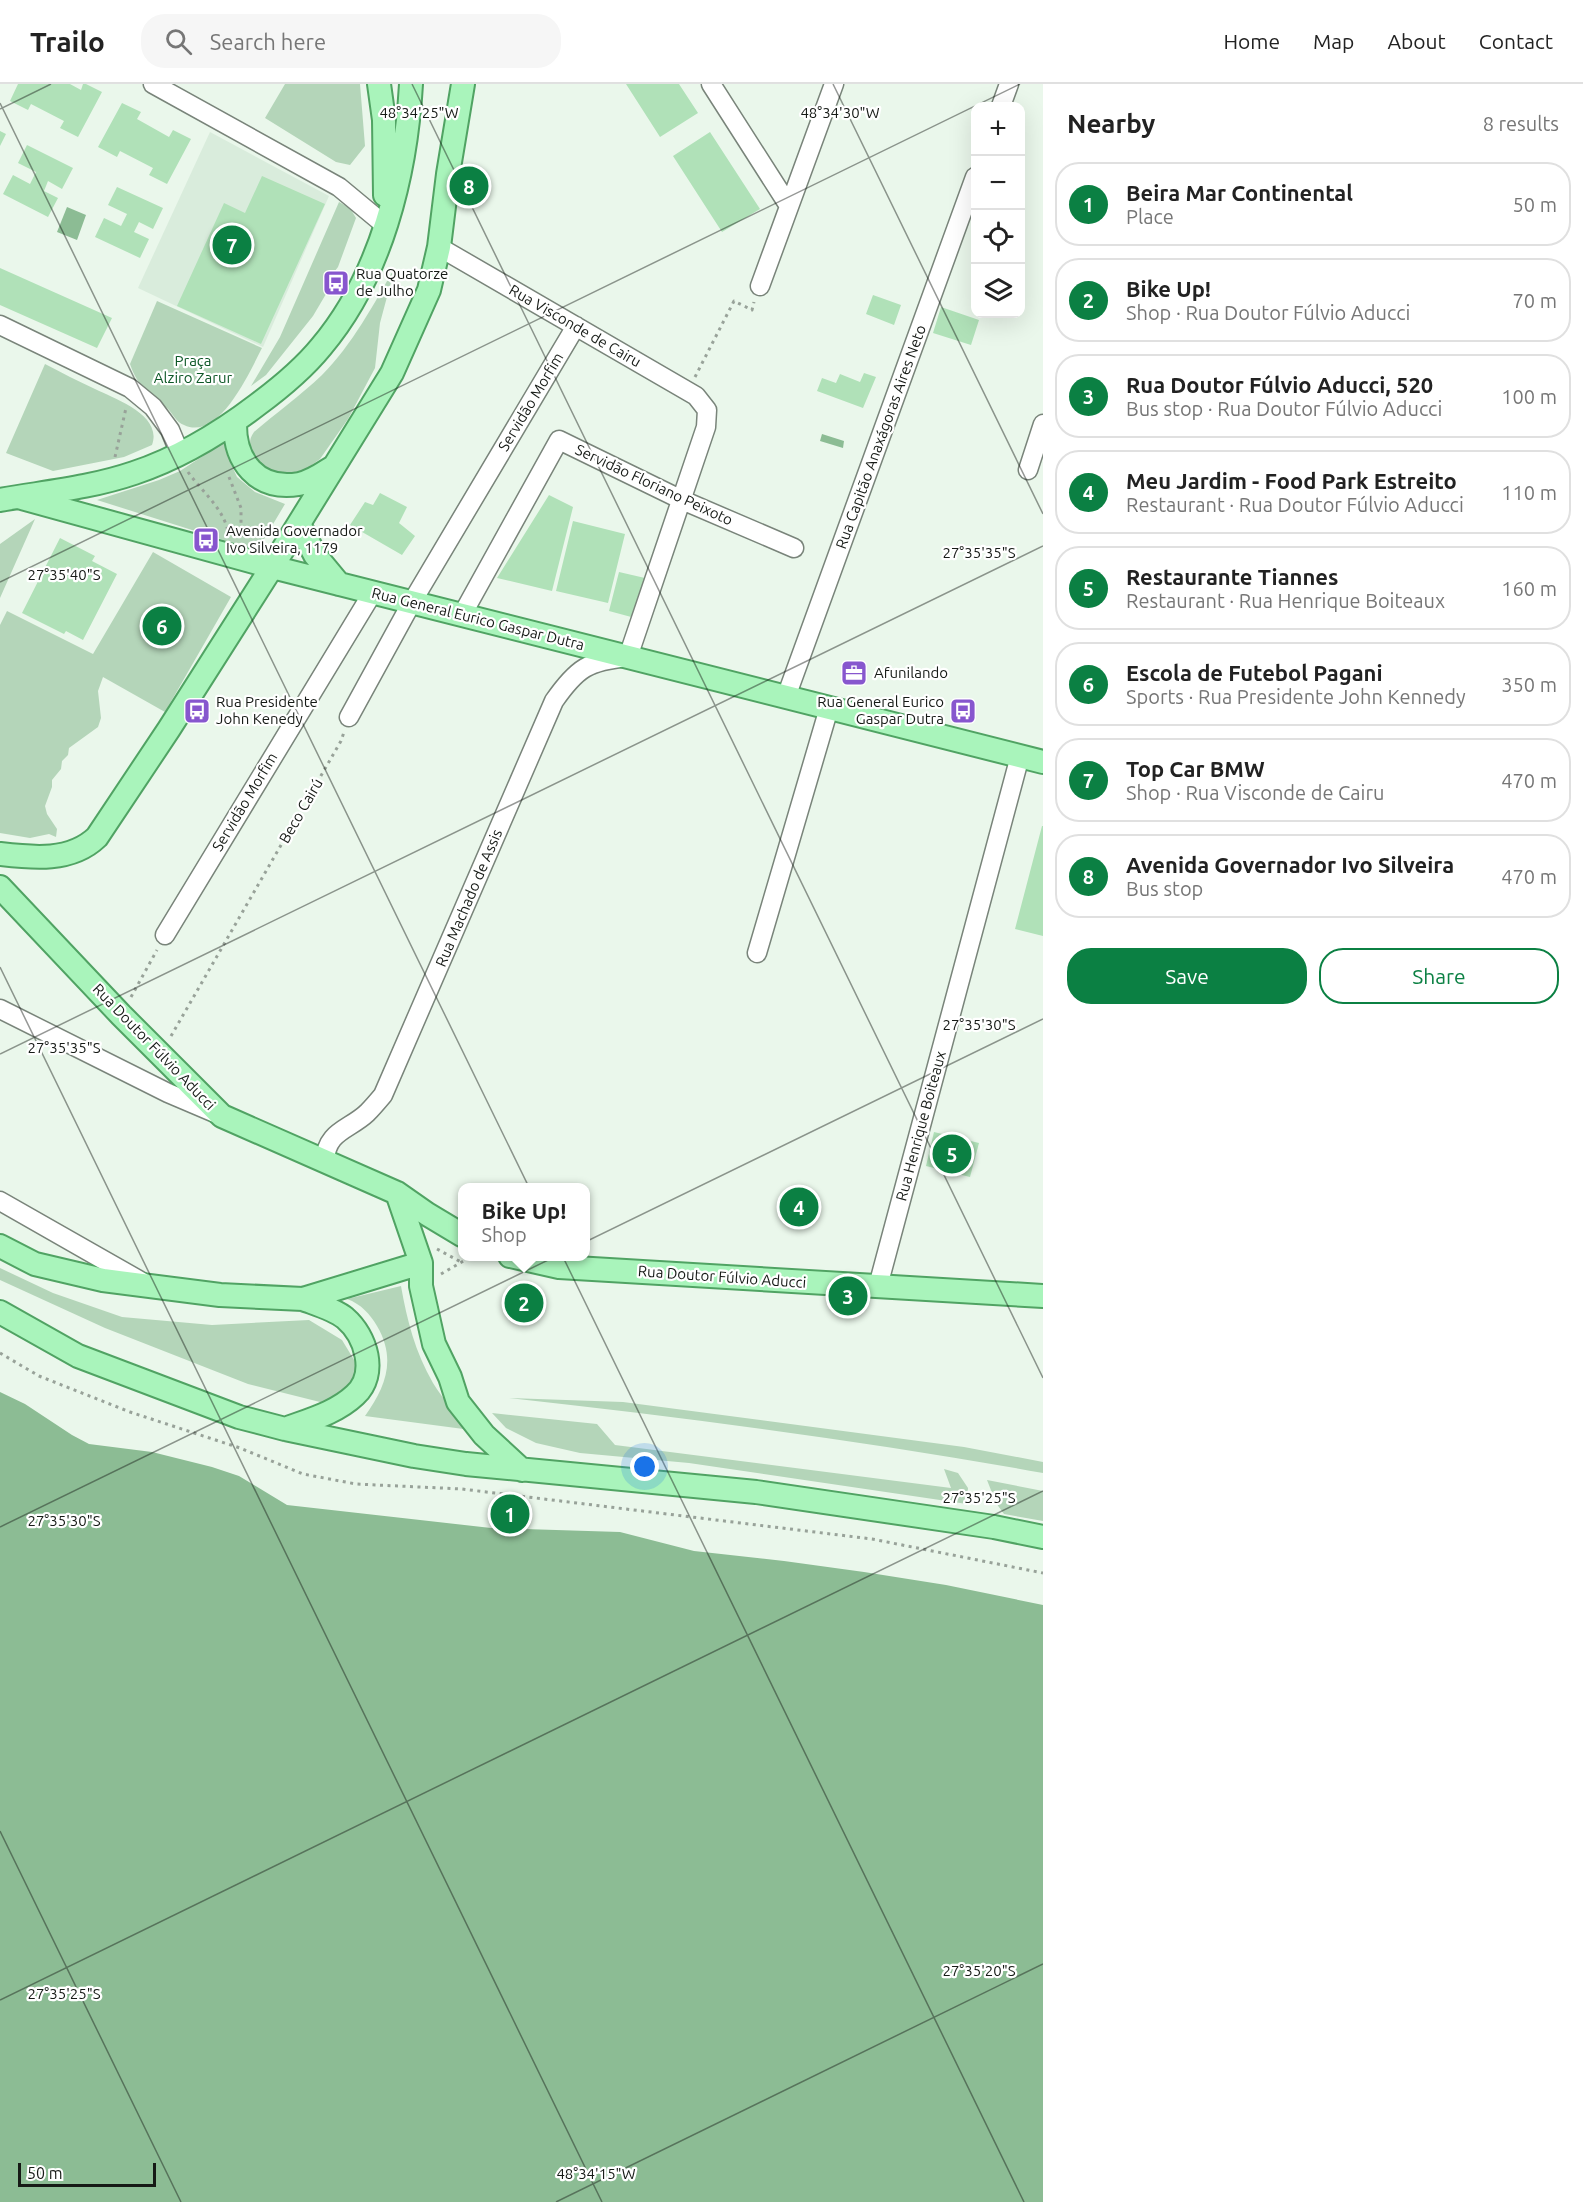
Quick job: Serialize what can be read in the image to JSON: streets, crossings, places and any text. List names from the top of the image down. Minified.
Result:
{"streets":{"main road":["Rua General Eurico Gaspar Dutra","Rua Doutor Fúlvio Aducci"],"street":["Rua Visconde de Cairu","Servidão Morfim","Rua Capitão Anaxágoras Aires Neto","Servidão Floriano Peixoto","Rua Machado de Assis","Rua Henrique Boiteaux"],"path":["Beco Cairú"]},"crossings":[["Rua Visconde de Cairu","Servidão Morfim"],["Servidão Morfim","Rua General Eurico Gaspar Dutra"],["Rua Capitão Anaxágoras Aires Neto","Rua General Eurico Gaspar Dutra"],["Servidão Floriano Peixoto","Rua General Eurico Gaspar Dutra"],["Rua General Eurico Gaspar Dutra","Rua Machado de Assis"],["Rua General Eurico Gaspar Dutra","Rua Henrique Boiteaux"],["Rua Machado de Assis","Rua Doutor Fúlvio Aducci"],["Rua Doutor Fúlvio Aducci","Rua Henrique Boiteaux"]],"parks":["Praça Alziro Zarur"],"places":{"bus stop":["Rua Quatorze de Julho","Avenida Governador Ivo Silveira, 1179","Rua Presidente John Kenedy","Rua General Eurico Gaspar Dutra"],"office":["Afunilando"]},"scale_bar":"50 m","page":{"header":"Trailo","search":"Search here","nav":["Home","Map","About","Contact"],"heading":["Nearby","8 results"],"map_buttons":["+","−"],"list":[{"mark":"1","name":"Beira Mar Continental","note":"Place","value":"50 m"},{"mark":"2","name":"Bike Up!","note":"Shop · Rua Doutor Fúlvio Aducci","value":"70 m"},{"mark":"3","name":"Rua Doutor Fúlvio Aducci, 520","note":"Bus stop · Rua Doutor Fúlvio Aducci","value":"100 m"},{"mark":"4","name":"Meu Jardim - Food Park Estreito","note":"Restaurant · Rua Doutor Fúlvio Aducci","value":"110 m"},{"mark":"5","name":"Restaurante Tiannes","note":"Restaurant · Rua Henrique Boiteaux","value":"160 m"},{"mark":"6","name":"Escola de Futebol Pagani","note":"Sports · Rua Presidente John Kennedy","value":"350 m"},{"mark":"7","name":"Top Car BMW","note":"Shop · Rua Visconde de Cairu","value":"470 m"},{"mark":"8","name":"Avenida Governador Ivo Silveira","note":"Bus stop","value":"470 m"}],"pins":["8","7","6","5","4","3","2","1"],"buttons":["Save","Share"],"popup":["Bike Up!","Shop"],"scale":"50 m"},"coordinates":["48°34'25\"W","48°34'30\"W","27°35'35\"S","27°35'40\"S","27°35'30\"S","27°35'25\"S","27°35'20\"S","48°34'15\"W"]}
